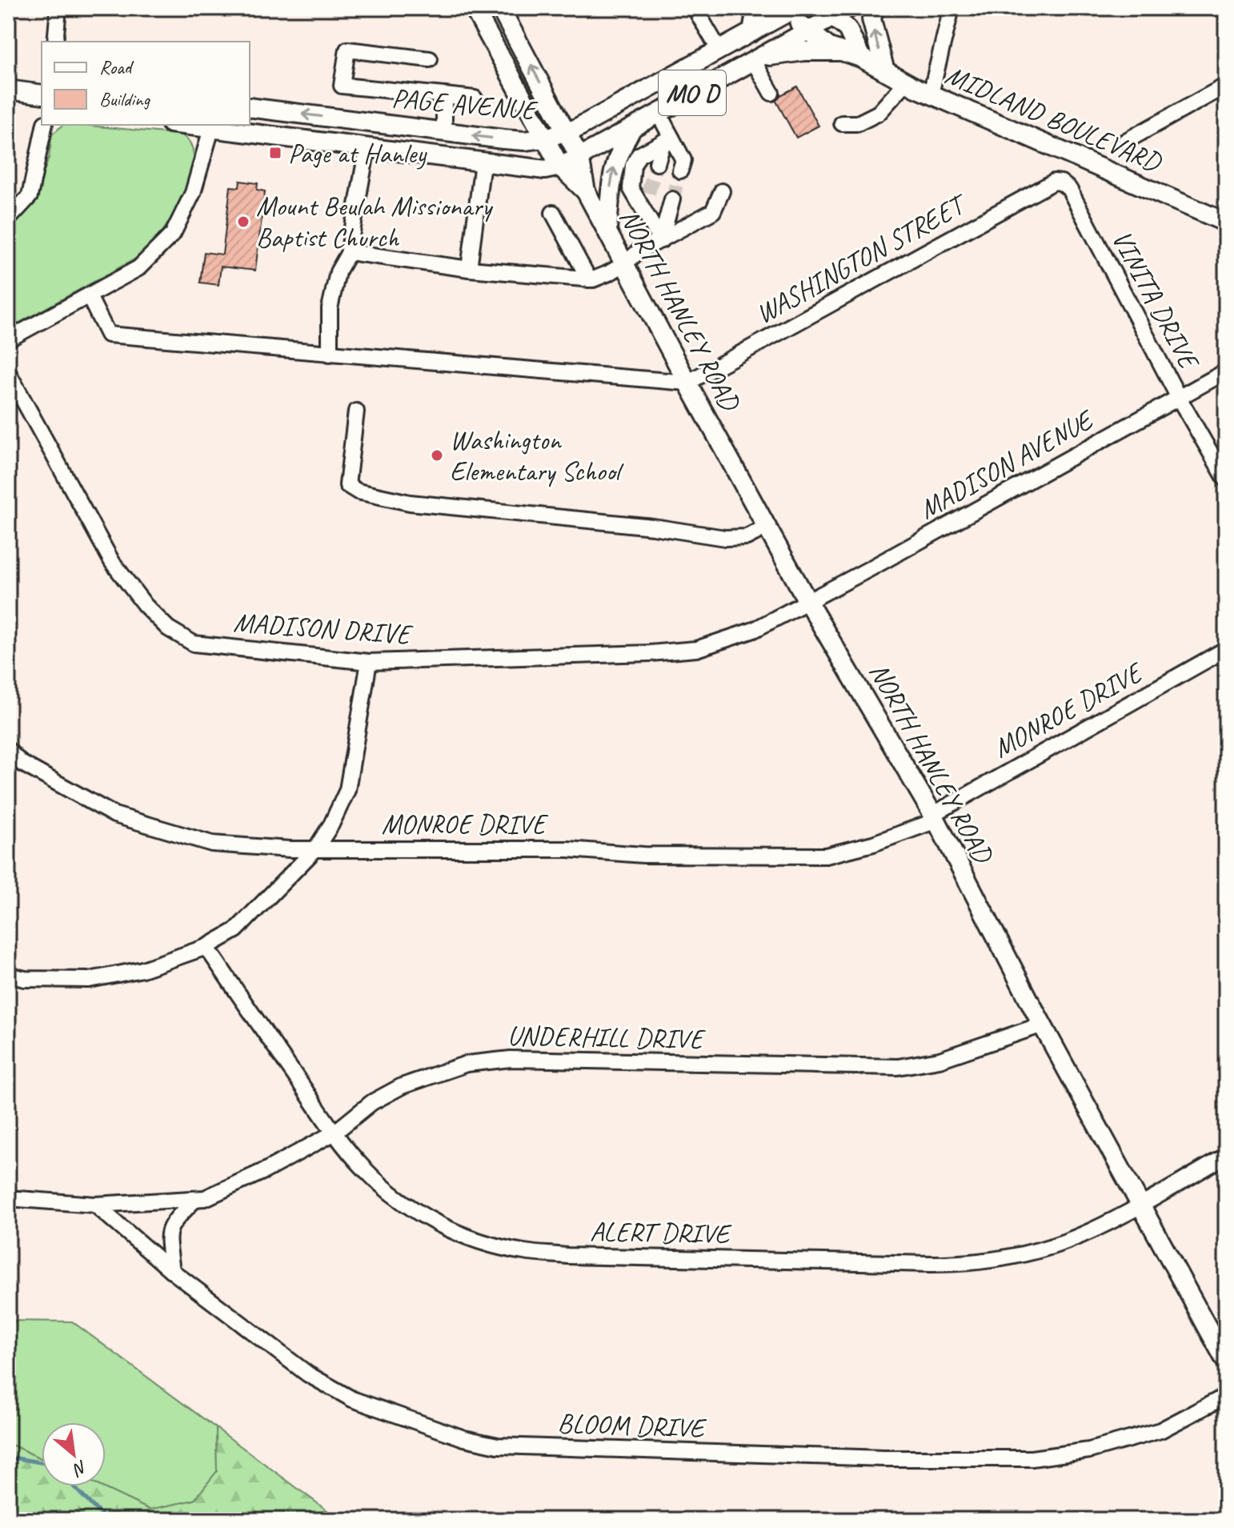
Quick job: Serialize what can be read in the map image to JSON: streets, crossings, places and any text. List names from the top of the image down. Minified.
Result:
{"streets":{"main road":["MO D","PAGE AVENUE","MIDLAND BOULEVARD","NORTH HANLEY ROAD"],"street":["WASHINGTON STREET","VINITA DRIVE","MADISON AVENUE","MADISON DRIVE","MONROE DRIVE","UNDERHILL DRIVE","ALERT DRIVE","BLOOM DRIVE"]},"crossings":[["PAGE AVENUE","MIDLAND BOULEVARD"],["PAGE AVENUE","NORTH HANLEY ROAD"],["WASHINGTON STREET","VINITA DRIVE"],["WASHINGTON STREET","NORTH HANLEY ROAD"],["VINITA DRIVE","MADISON AVENUE"],["NORTH HANLEY ROAD","MADISON AVENUE"],["NORTH HANLEY ROAD","MADISON DRIVE"],["NORTH HANLEY ROAD","MONROE DRIVE"],["NORTH HANLEY ROAD","UNDERHILL DRIVE"],["NORTH HANLEY ROAD","ALERT DRIVE"],["MADISON AVENUE","MADISON DRIVE"],["UNDERHILL DRIVE","ALERT DRIVE"],["UNDERHILL DRIVE","BLOOM DRIVE"]],"places":{"transit":["Page at Hanley"],"other":["Mount Beulah Missionary Baptist Church","Washington Elementary School"]},"legend":["Road","Building"],"north":"bottom right"}
